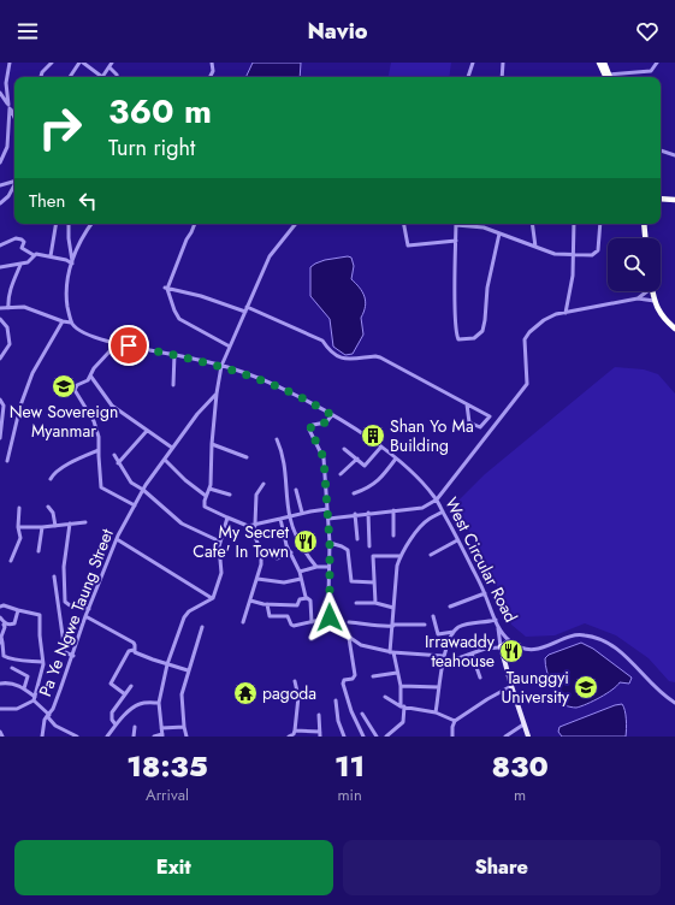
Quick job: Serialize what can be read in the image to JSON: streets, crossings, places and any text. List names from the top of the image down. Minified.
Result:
{"streets":{"street":["West Circular Road","Pa Ye Ngwe Taung Street"]},"places":{"school or university":["New Sovereign Myanmar","Taunggyi University"],"building":["Shan Yo Ma Building"],"restaurant":["My Secret Cafe' In Town","Irrawaddy teahouse"],"temple":["pagoda"]},"page":{"header":"Navio","turn":["360 m","Turn right"],"then":"Then","eta":["18:35","Arrival","11","min","830","m"],"buttons":["Exit","Share"]}}
